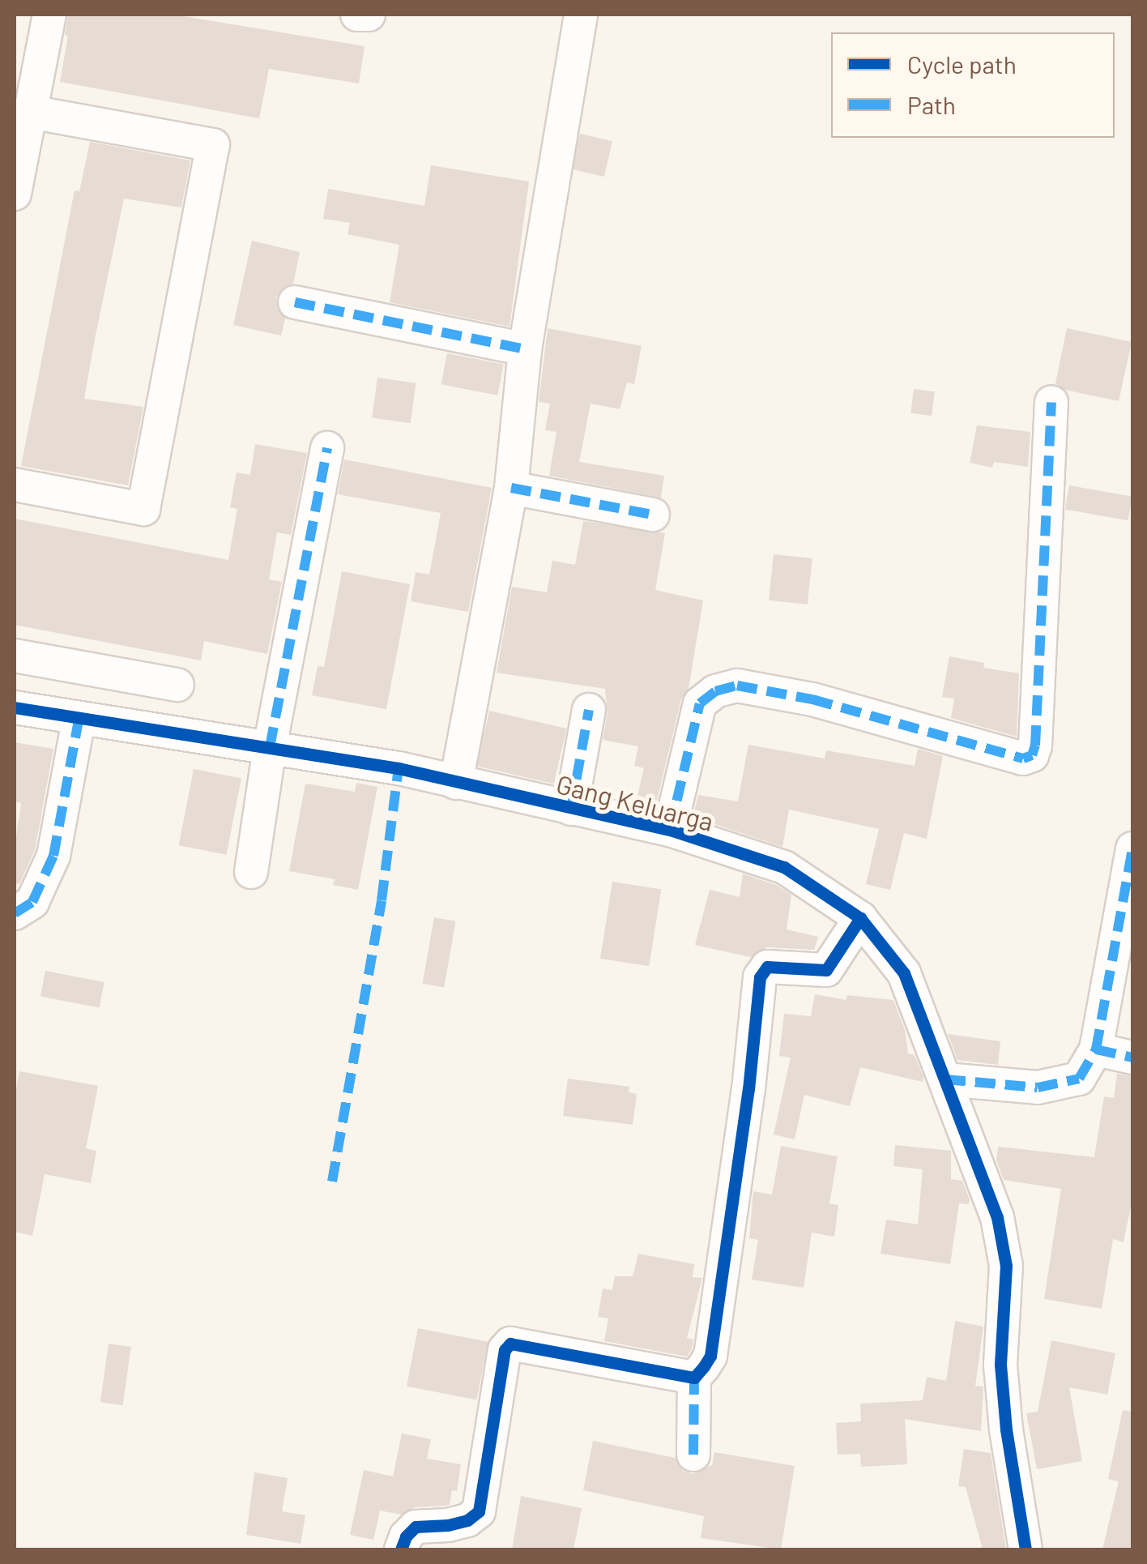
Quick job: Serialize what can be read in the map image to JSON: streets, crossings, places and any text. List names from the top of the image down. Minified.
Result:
{"streets":{"street":["Gang Keluarga"]},"legend":["Cycle path","Path"]}
